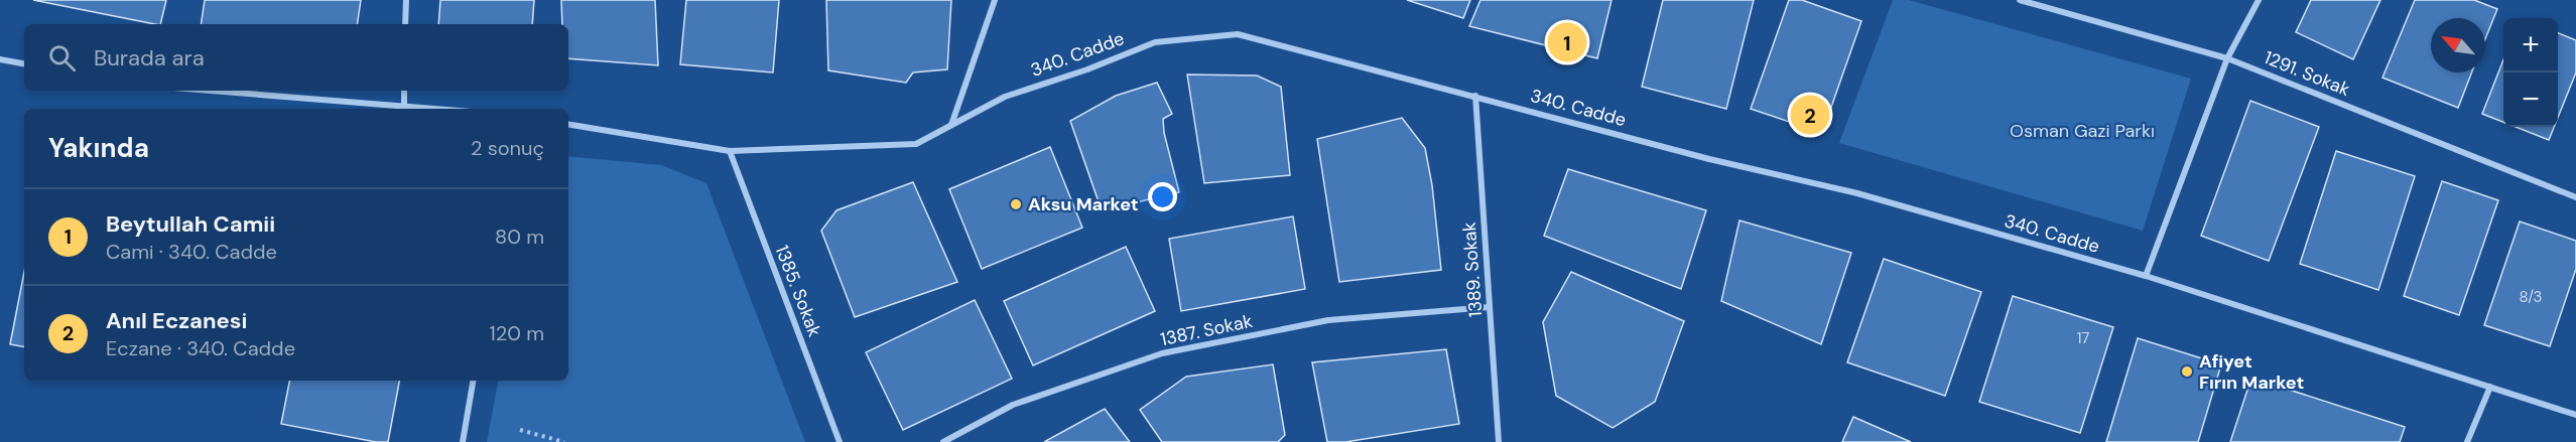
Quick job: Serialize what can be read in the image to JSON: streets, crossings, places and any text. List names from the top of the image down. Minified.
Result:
{"streets":{"street":["340. Cadde","1291. Sokak","1389. Sokak","1385. Sokak","1387. Sokak"]},"crossings":[["340. Cadde","1389. Sokak"],["340. Cadde","1385. Sokak"],["1389. Sokak","1387. Sokak"]],"parks":["Osman Gazi Parkı"],"places":["Aksu Market","Afiyet Fırın Market"],"house_numbers":["8/3","17"],"north":"top left","page":{"map_buttons":["+","−"],"pins":["1","2"],"search":"Burada ara","heading":["Yakında","2 sonuç"],"list":[{"mark":"1","name":"Beytullah Camii","note":"Cami · 340. Cadde","value":"80 m"},{"mark":"2","name":"Anıl Eczanesi","note":"Eczane · 340. Cadde","value":"120 m"}]}}
